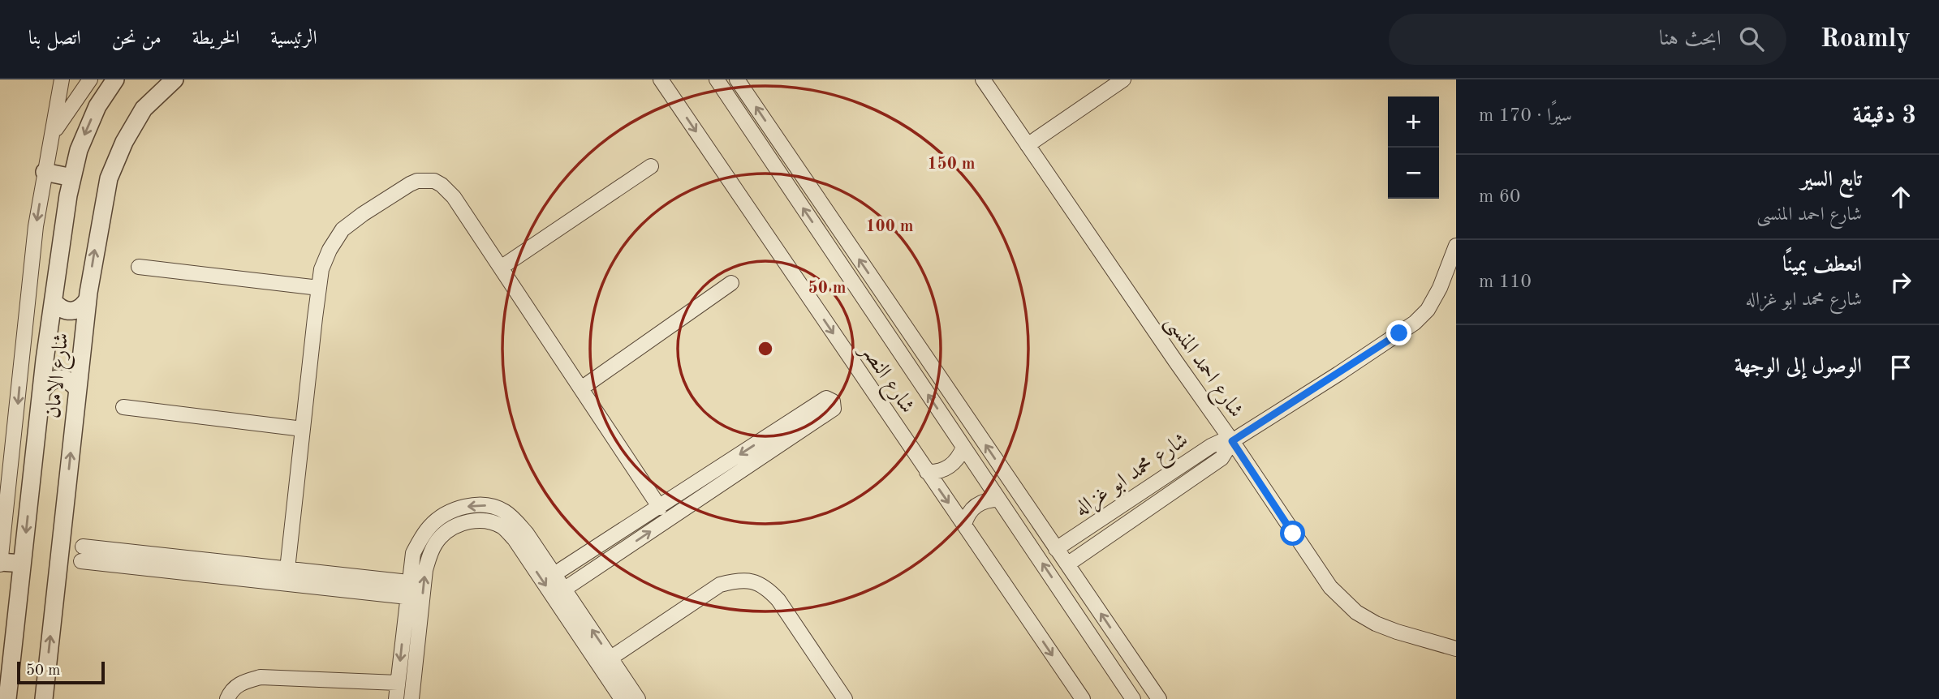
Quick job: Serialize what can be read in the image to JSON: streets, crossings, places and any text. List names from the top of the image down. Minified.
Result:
{"streets":{"street":["شارع احمد المنسى","شارع الامان","شارع النصر","شارع محمد ابو غزاله"]},"crossings":[["شارع احمد المنسى","شارع محمد ابو غزاله"]],"scale_bar":"50 m","page":{"header":"Roamly","search":"ابحث هنا","nav":["الرئيسية","الخريطة","من نحن","اتصل بنا"],"heading":["3 دقيقة","سيرًا · 170 m"],"map_buttons":["+","−"],"list":[["تابع السير","شارع احمد المنسى","60 m"],["انعطف يمينًا","شارع محمد ابو غزاله","110 m"],"الوصول إلى الوجهة"],"scale":"50 m"},"rings":["150 m","100 m","50 m"]}
